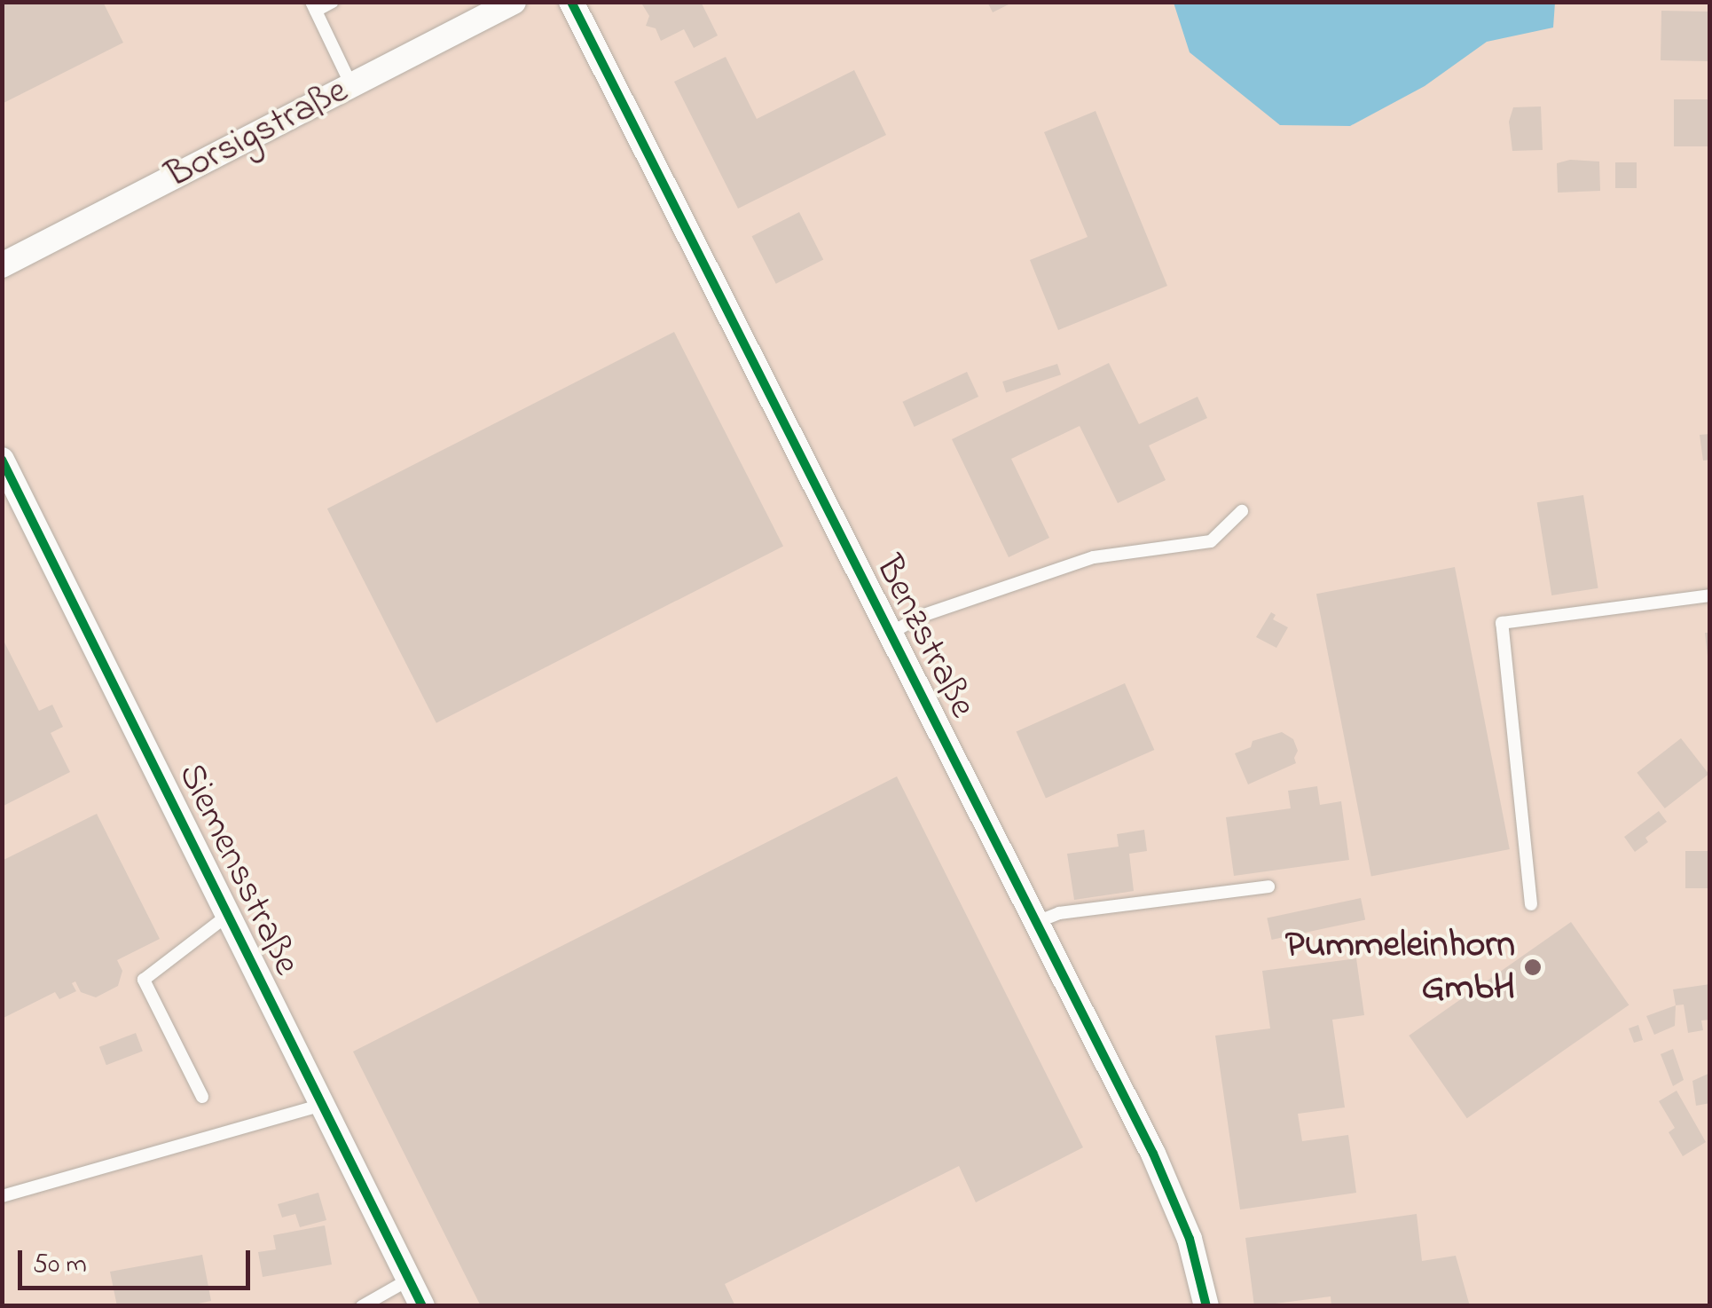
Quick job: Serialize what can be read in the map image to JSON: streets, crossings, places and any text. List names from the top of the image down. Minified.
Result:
{"streets":{"street":["Borsigstraße","Benzstraße","Siemensstraße"]},"places":["Pummeleinhorn GmbH"],"scale_bar":"50 m"}
